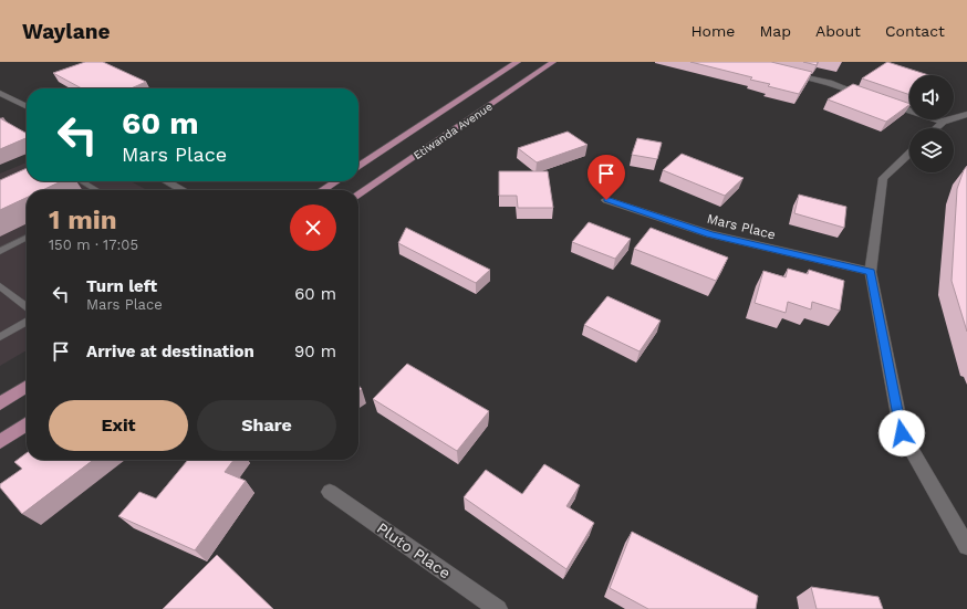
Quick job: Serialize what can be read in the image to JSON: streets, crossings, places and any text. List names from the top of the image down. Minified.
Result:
{"streets":{"main road":["Etiwanda Avenue"],"street":["Mars Place","Pluto Place"]},"page":{"header":"Waylane","nav":["Home","Map","About","Contact"],"turn":["60 m","Mars Place"],"heading":["1 min","150 m · 17:05"],"list":[{"name":"Turn left","note":"Mars Place","value":"60 m"},{"name":"Arrive at destination","value":"90 m"}],"buttons":["Exit","Share"]}}
